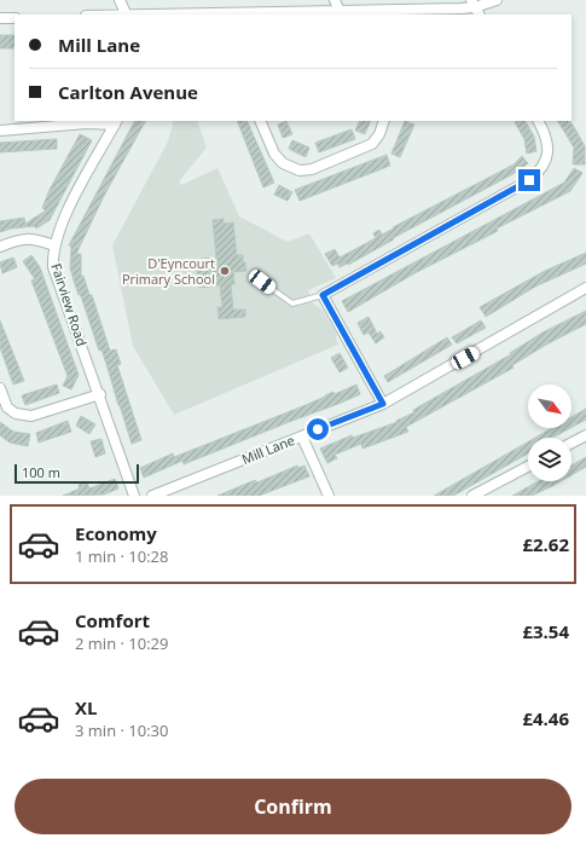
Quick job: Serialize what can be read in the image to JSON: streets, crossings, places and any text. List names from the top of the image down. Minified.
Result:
{"streets":{"street":["Fairview Road","Mill Lane"]},"places":["D'Eyncourt Primary School"],"scale_bar":"100 m","north":"bottom right","page":{"banner":["Mill Lane","Carlton Avenue"],"scale":"100 m","list":[{"name":"Economy","note":"1 min · 10:28","value":"£2.62"},{"name":"Comfort","note":"2 min · 10:29","value":"£3.54"},{"name":"XL","note":"3 min · 10:30","value":"£4.46"}],"buttons":"Confirm"}}
